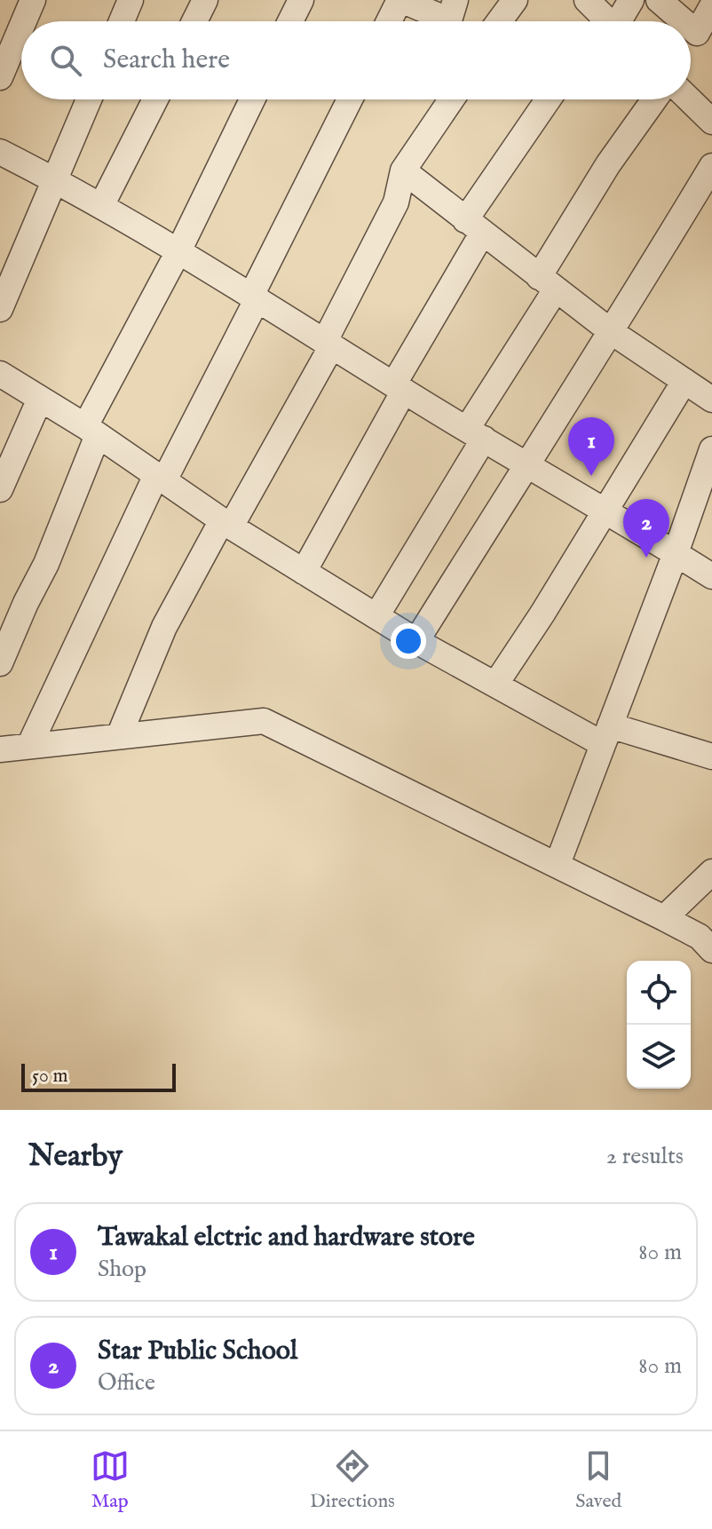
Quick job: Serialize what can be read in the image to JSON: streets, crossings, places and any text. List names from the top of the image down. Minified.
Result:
{"scale_bar":"50 m","page":{"search":"Search here","pins":["1","2"],"scale":"50 m","heading":["Nearby","2 results"],"list":[{"mark":"1","name":"Tawakal elctric and hardware store","note":"Shop","value":"80 m"},{"mark":"2","name":"Star Public School","note":"Office","value":"80 m"}],"nav":["Map","Directions","Saved"]}}
